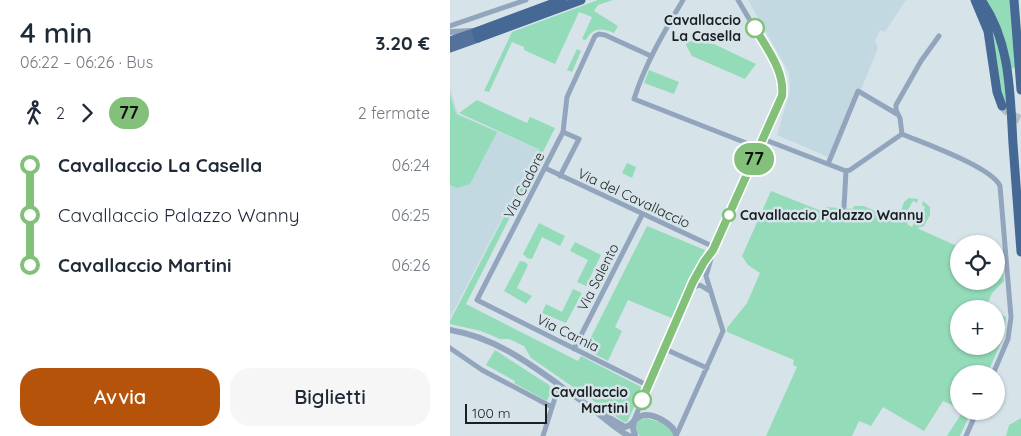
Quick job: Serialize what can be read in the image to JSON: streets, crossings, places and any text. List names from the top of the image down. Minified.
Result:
{"streets":{"street":["Via Cadore","Via del Cavallaccio","Via Salento","Via Carnia"]},"crossings":[["Via Cadore","Via del Cavallaccio"],["Via Cadore","Via Carnia"],["Via del Cavallaccio","Via Salento"],["Via Salento","Via Carnia"]],"places":["Cavallaccio La Casella","Cavallaccio Palazzo Wanny","Cavallaccio Martini"],"lines":["bus line 77"],"scale_bar":"100 m","page":{"heading":["4 min","06:22 – 06:26 · Bus","3.20 €"],"on_map":"77","legs":["2","77","2 fermate"],"list":[{"name":"Cavallaccio La Casella","value":"06:24"},{"name":"Cavallaccio Palazzo Wanny","value":"06:25"},{"name":"Cavallaccio Martini","value":"06:26"}],"map_buttons":["+","−"],"buttons":["Avvia","Biglietti"],"scale":"100 m"}}
